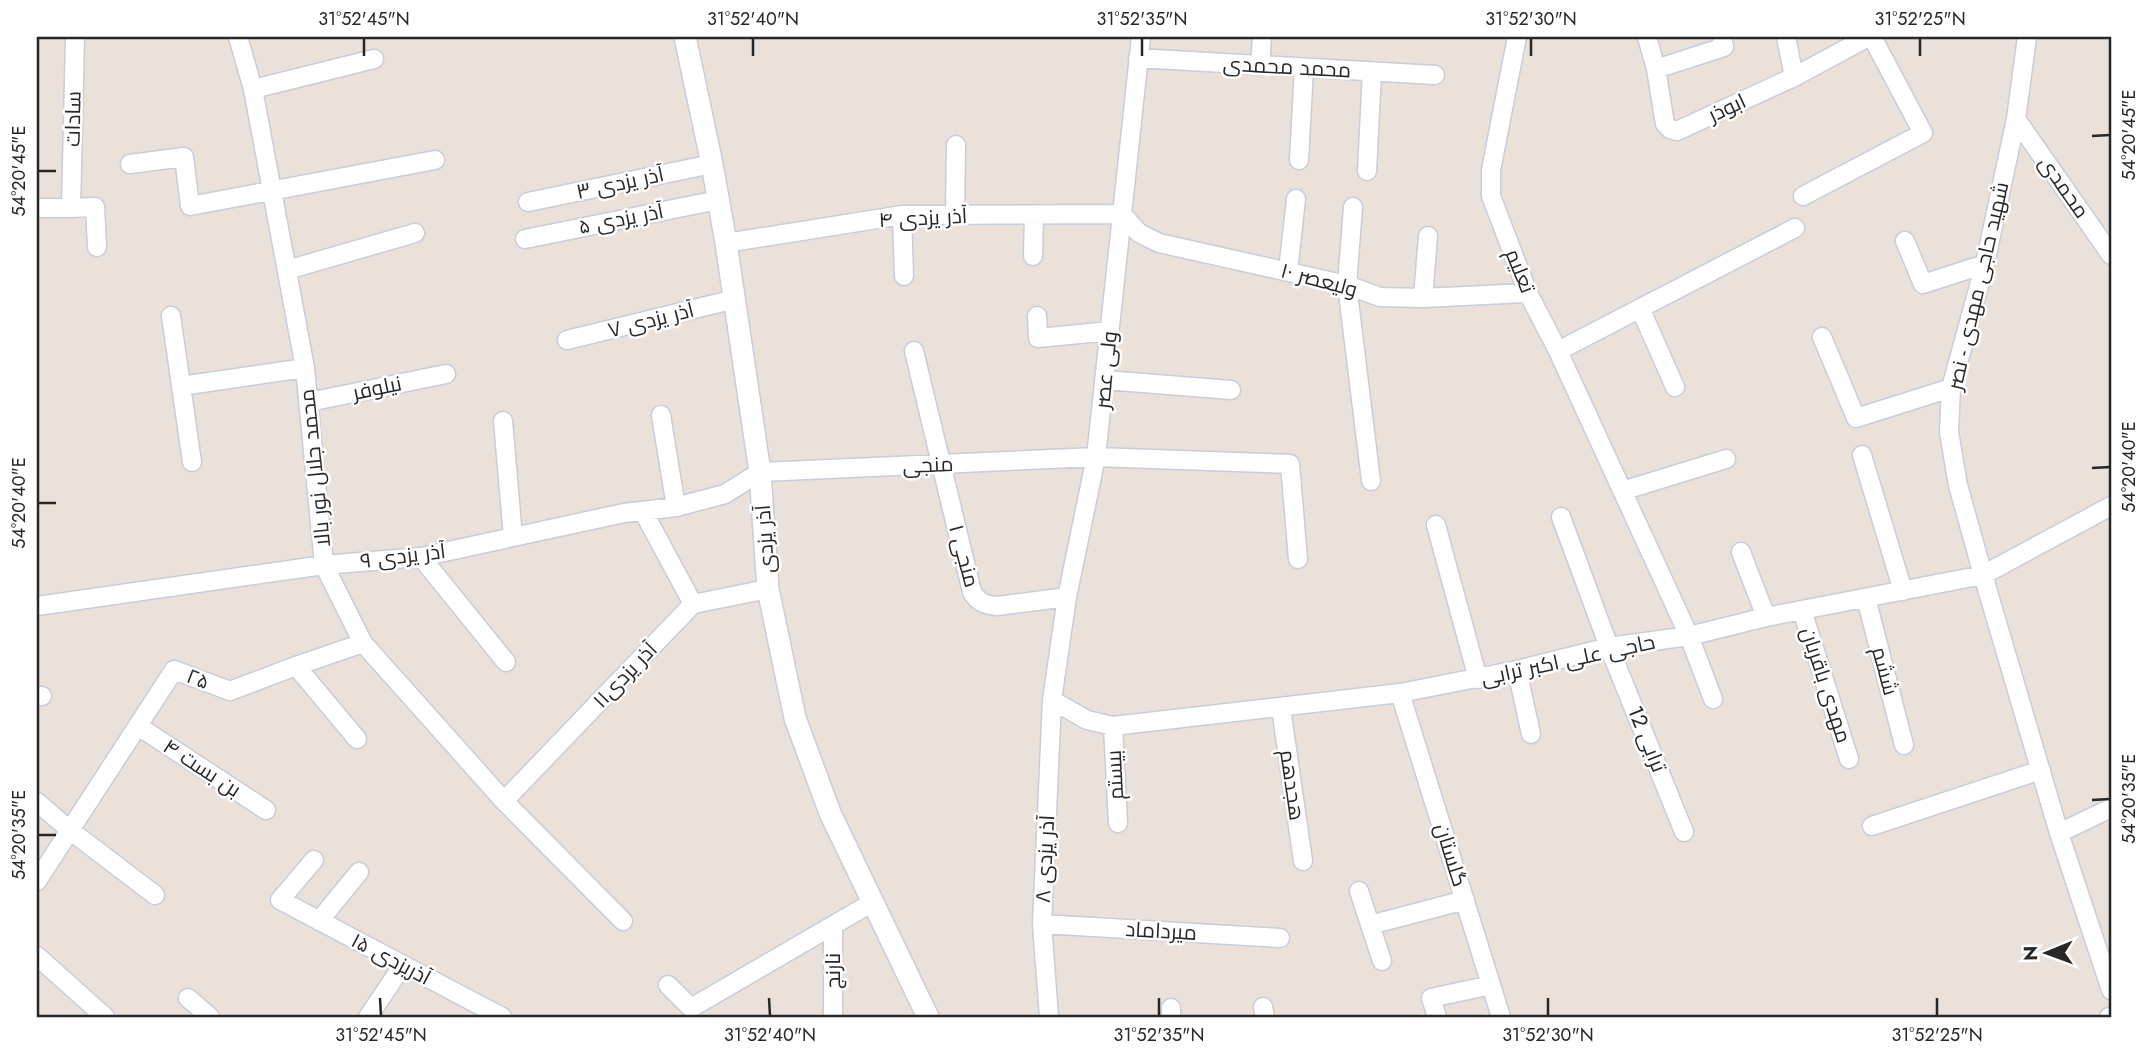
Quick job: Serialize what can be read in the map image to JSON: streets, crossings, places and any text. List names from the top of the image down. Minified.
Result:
{"streets":{"street":["محمد محمدی","ابوذر","سادات","آذر یزدی ۳","محمدی","۴ آذر یزدی","آذر یزدی ۵","تعلیم","۱۰ ولیعصر","شهید حاجی مهدی - نصر","آذر یزدی ۷","ولی عصر","نیلوفر","منجی","محمد جلال نور بالا","آذر یزدی","آذر یزدی ۹","منجی ۱","حاجی علی اکبر ترابی","ششم","آذر یزدی۱۱","۲۵","مهدی باقربان","ترابی 12","بن بست ۴","بیستم","هجدهم","گلستان","۸ آذر یزدی","میرداماد","۱۵ آذریزدی","نارنج"]},"crossings":[["محمد محمدی","ولی عصر"],["آذر یزدی ۳","آذر یزدی"],["محمدی","شهید حاجی مهدی - نصر"],["۴ آذر یزدی","۱۰ ولیعصر"],["۴ آذر یزدی","ولی عصر"],["۴ آذر یزدی","آذر یزدی"],["آذر یزدی ۵","آذر یزدی"],["تعلیم","۱۰ ولیعصر"],["تعلیم","حاجی علی اکبر ترابی"],["۱۰ ولیعصر","ولی عصر"],["شهید حاجی مهدی - نصر","حاجی علی اکبر ترابی"],["آذر یزدی ۷","آذر یزدی"],["ولی عصر","منجی"],["ولی عصر","منجی ۱"],["ولی عصر","حاجی علی اکبر ترابی"],["ولی عصر","۸ آذر یزدی"],["نیلوفر","محمد جلال نور بالا"],["منجی","آذر یزدی"],["منجی","آذر یزدی ۹"],["منجی","منجی ۱"],["محمد جلال نور بالا","آذر یزدی ۹"],["محمد جلال نور بالا","آذر یزدی۱۱"],["محمد جلال نور بالا","۲۵"],["آذر یزدی","آذر یزدی ۹"],["حاجی علی اکبر ترابی","ششم"],["حاجی علی اکبر ترابی","مهدی باقربان"],["حاجی علی اکبر ترابی","ترابی 12"],["حاجی علی اکبر ترابی","بیستم"],["حاجی علی اکبر ترابی","هجدهم"],["حاجی علی اکبر ترابی","گلستان"],["حاجی علی اکبر ترابی","۸ آذر یزدی"],["۲۵","بن بست ۴"],["۸ آذر یزدی","میرداماد"]],"north":"left","coordinates":["31°52'45\"N","31°52'40\"N","31°52'35\"N","31°52'30\"N","31°52'25\"N","54°20'45\"E","54°20'40\"E","54°20'35\"E"]}
